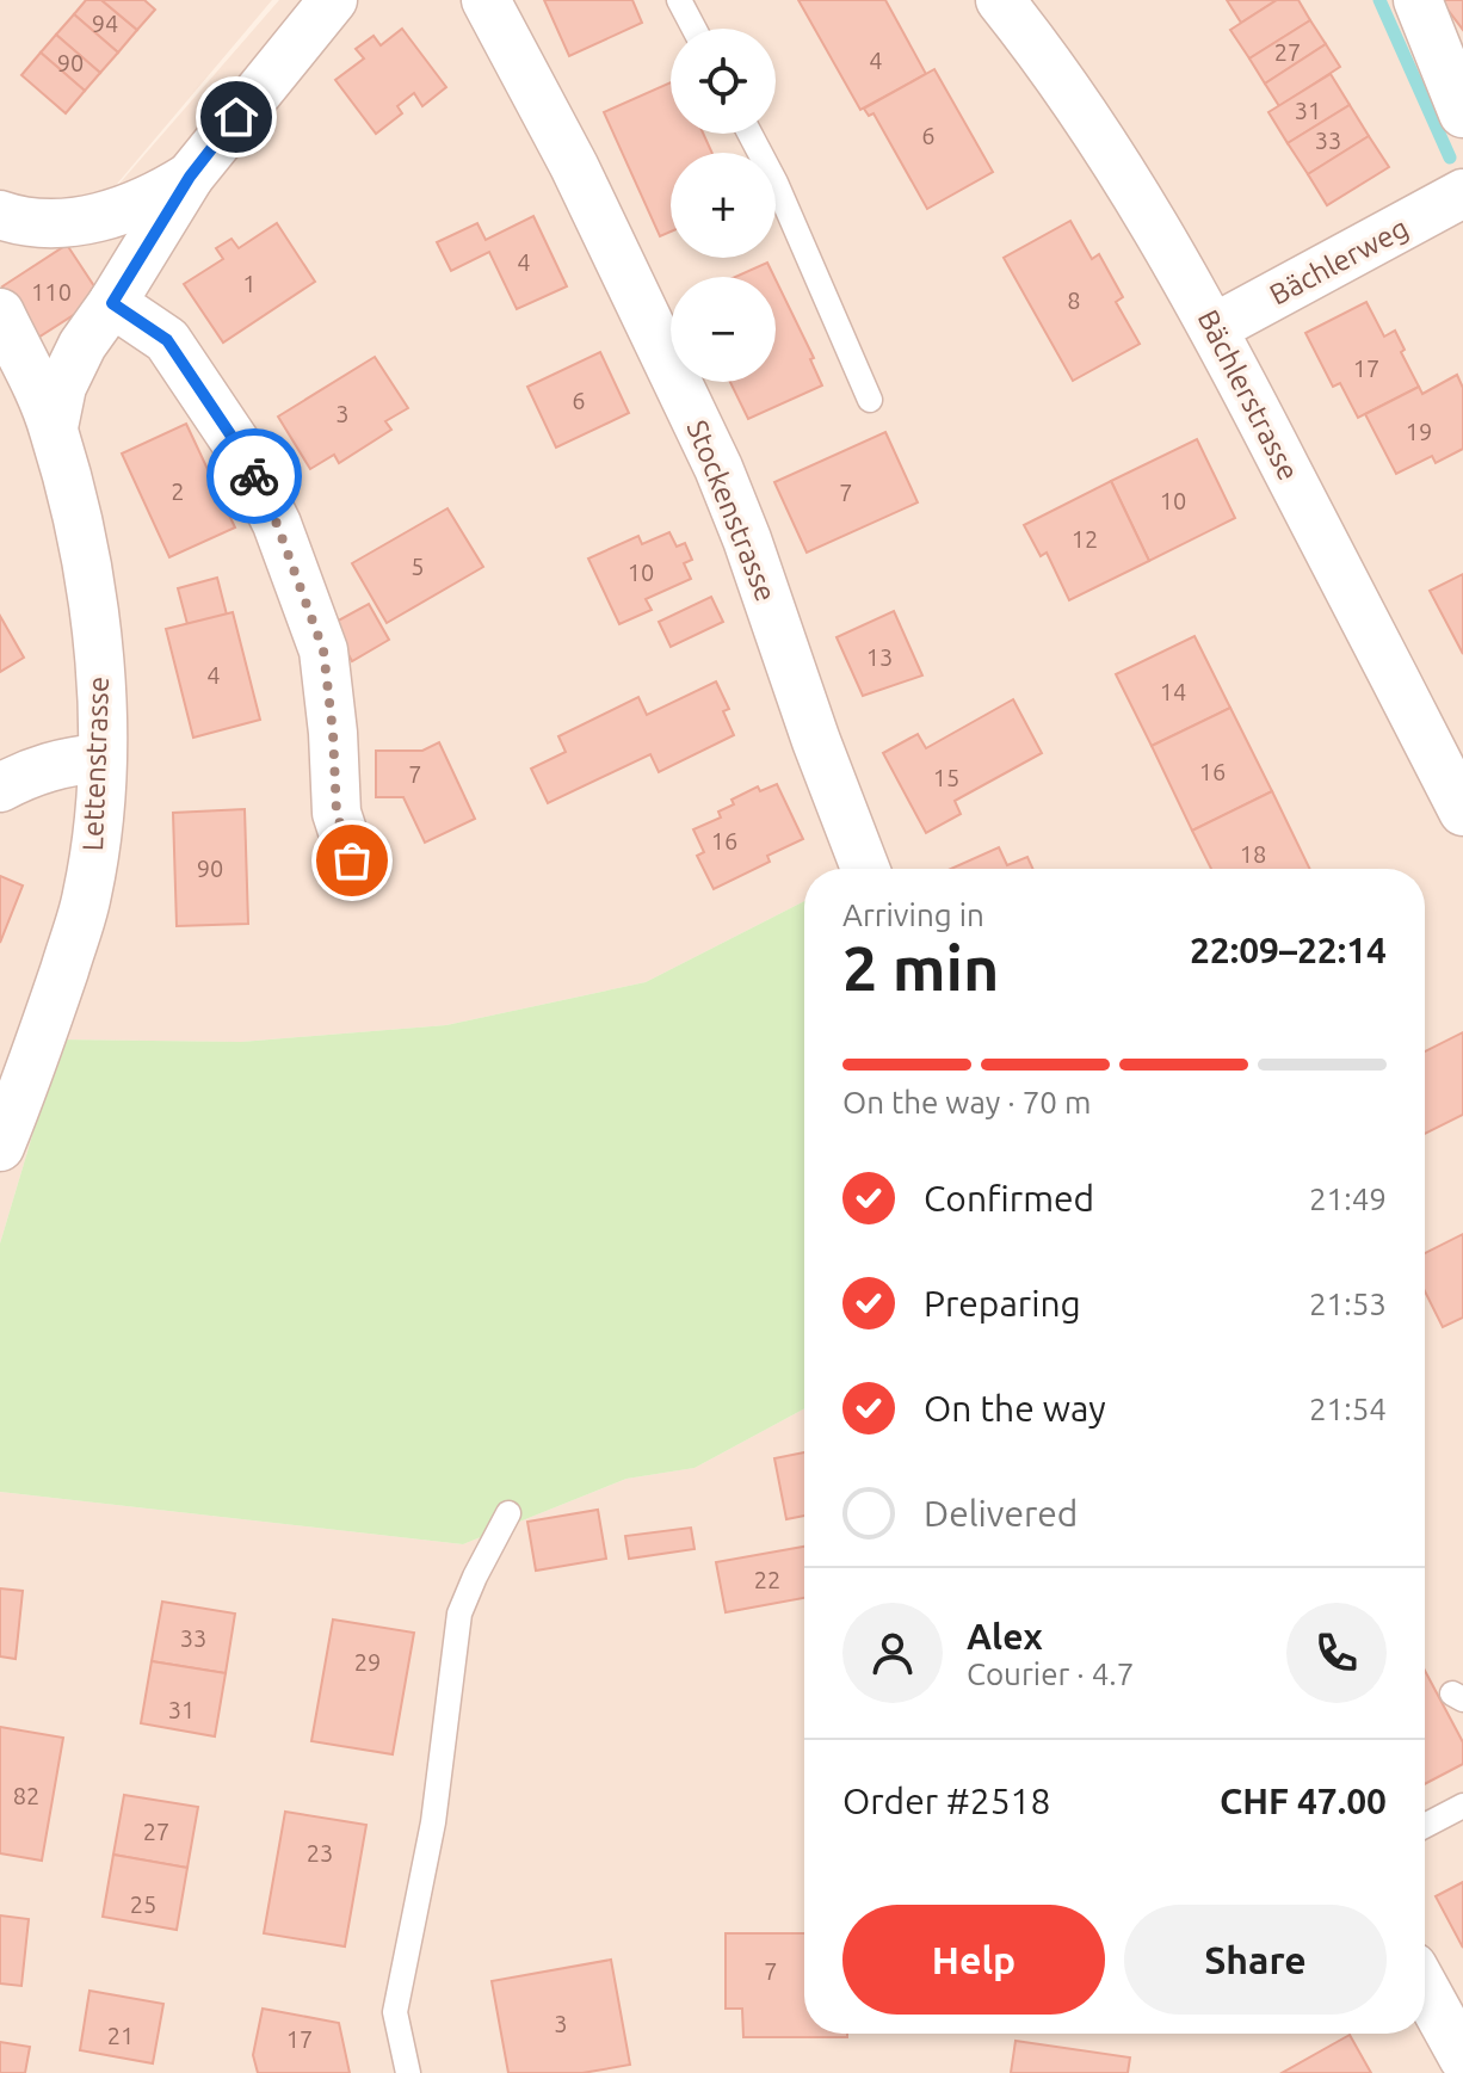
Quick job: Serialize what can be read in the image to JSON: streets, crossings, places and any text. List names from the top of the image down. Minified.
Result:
{"streets":{"street":["Bächlerweg","Bächlerstrasse","Stockenstrasse","Lettenstrasse"]},"crossings":[["Bächlerweg","Bächlerstrasse"]],"house_numbers":["94","27","4","90","31","6","33","4","1","110","8","17","6","3","19","2","7","10","12","5","10","13","4","14","16","7","15","16","18","90","22","33","29","31","82","27","23","25","7","3","21","17"],"page":{"map_buttons":["+","−"],"heading":["2 min","Arriving in","22:09–22:14"],"panel":["Alex","Courier · 4.7","Order #2518","CHF 47.00"],"bar":"On the way · 70 m","list":[["Confirmed","21:49"],["Preparing","21:53"],["On the way","21:54"],"Delivered"],"buttons":["Help","Share"]}}
